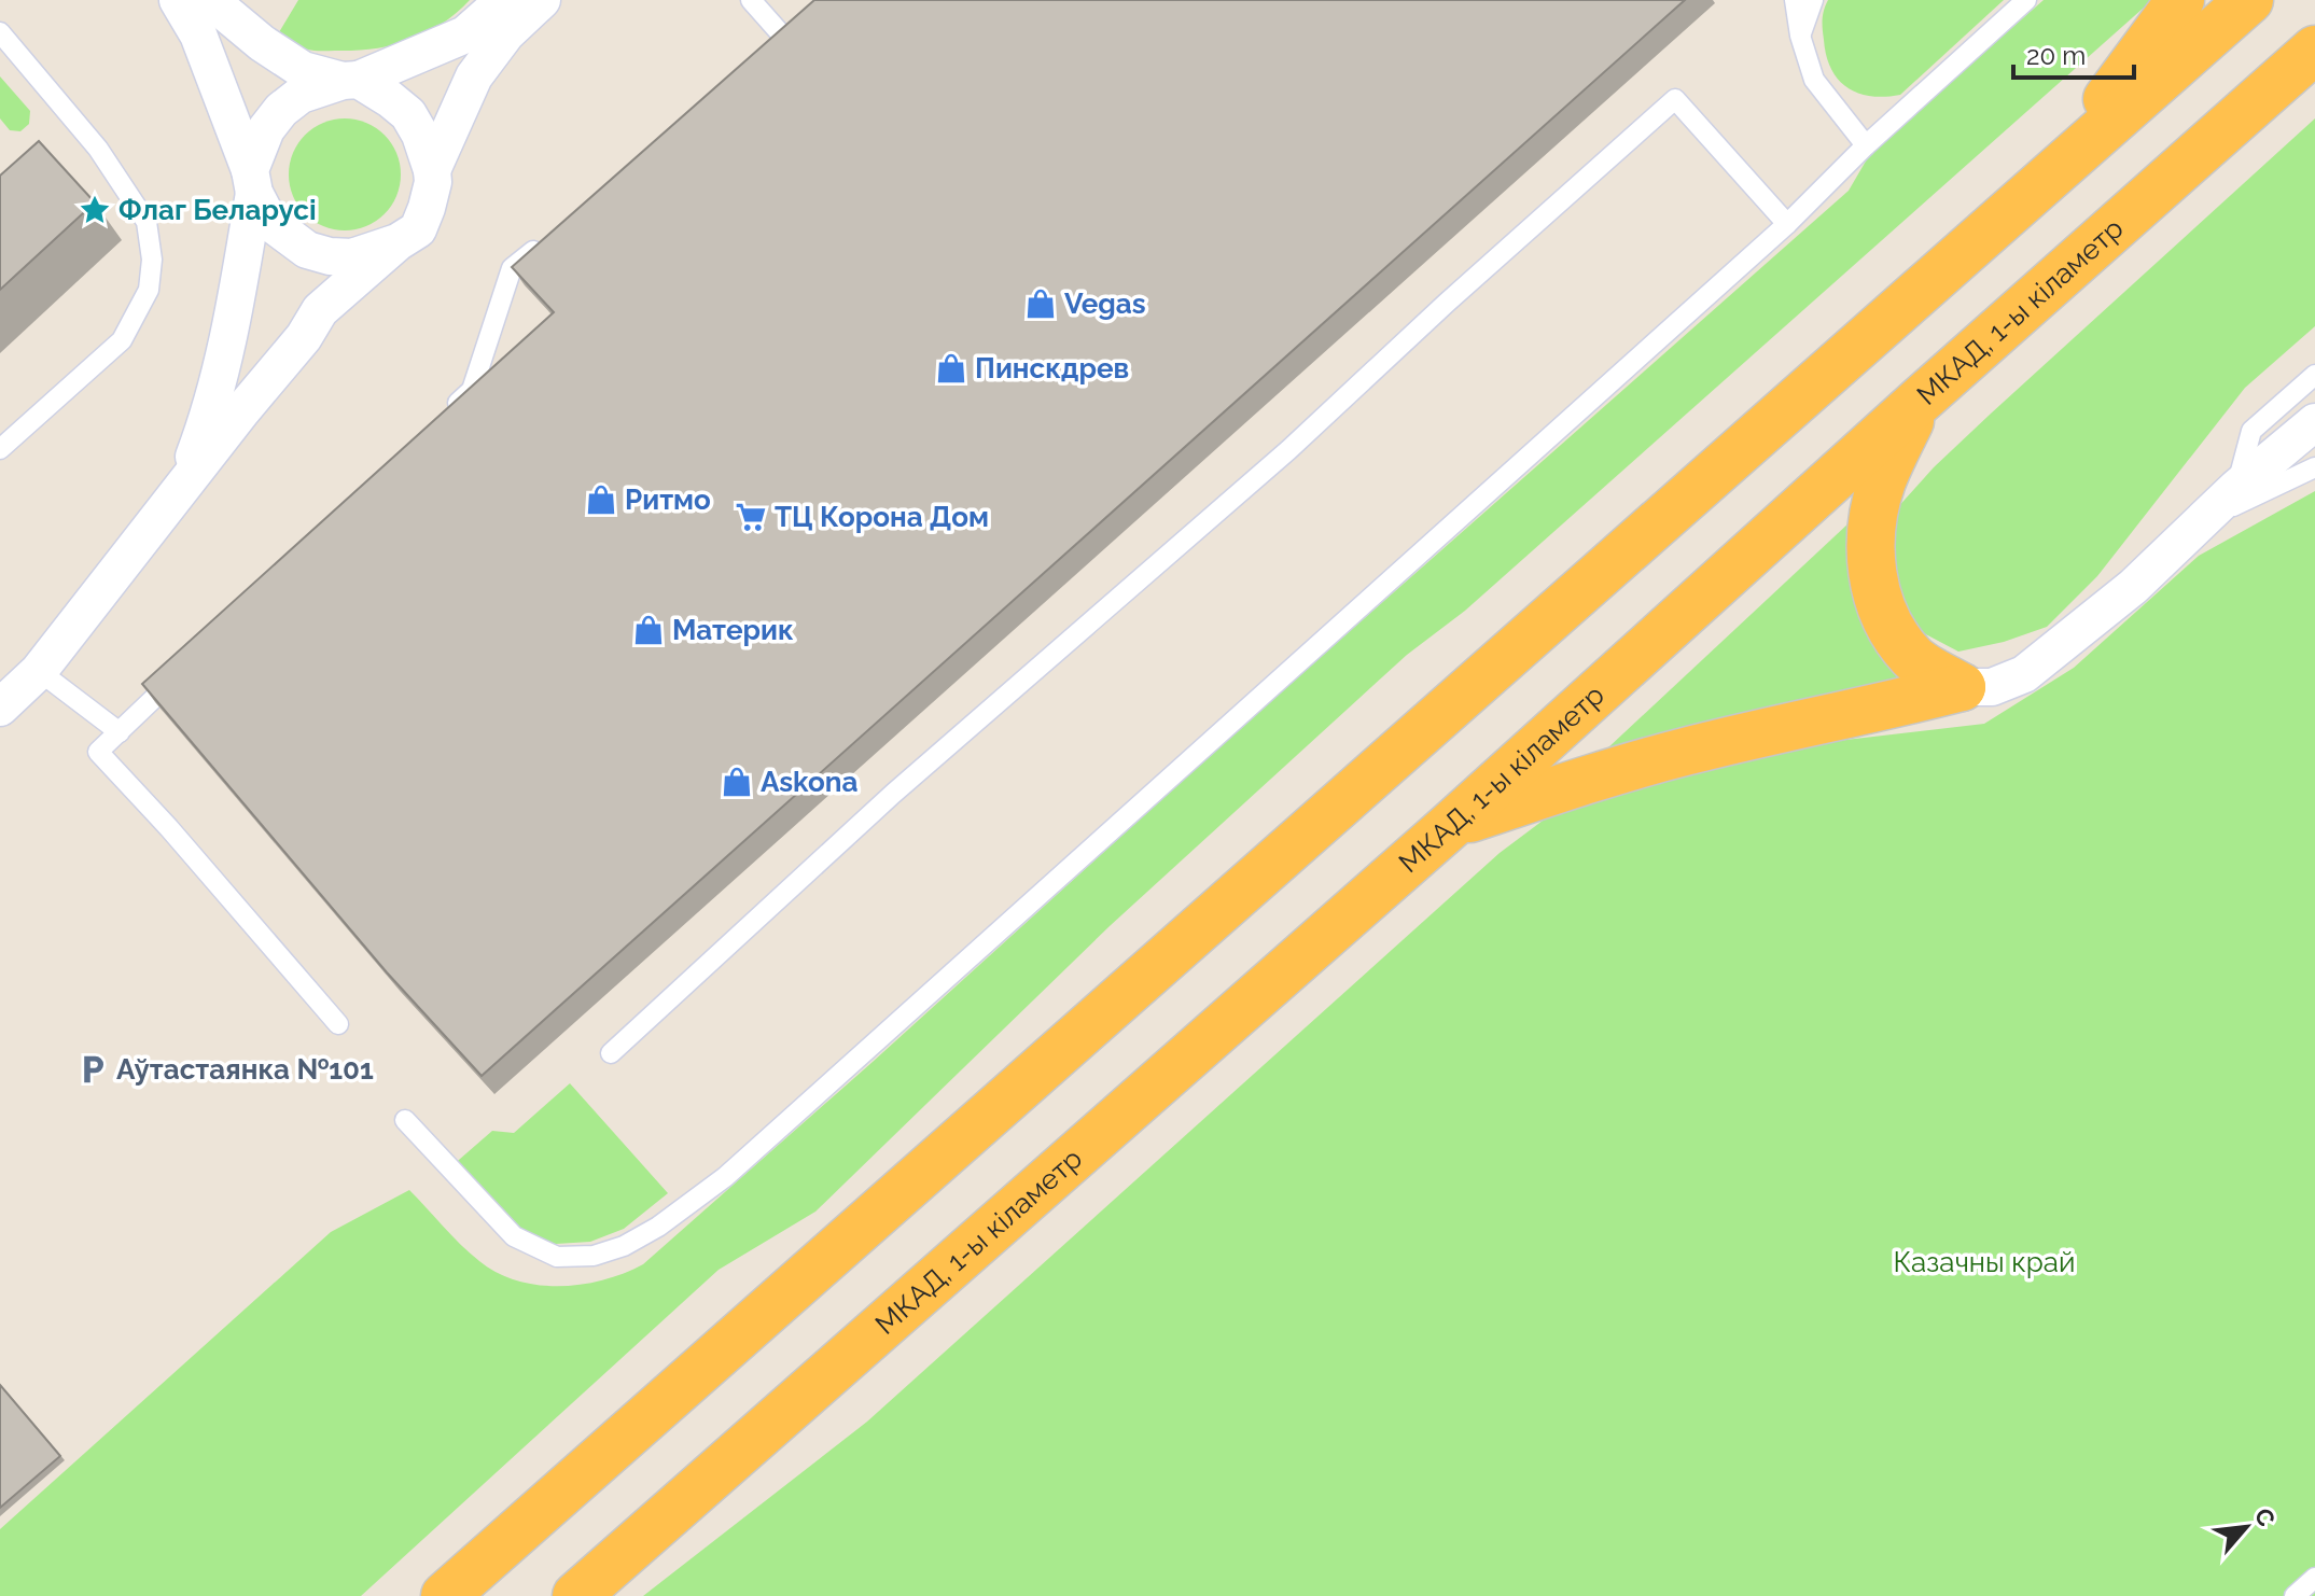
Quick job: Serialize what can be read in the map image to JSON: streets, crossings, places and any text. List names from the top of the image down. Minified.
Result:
{"streets":{"highway":["МКАД, 1-ы кіламетр"]},"parks":["Казачны край"],"places":{"place":["Флаг Беларусі"],"shop":["Vegas","Пинскдрев","Ритмо","Материк","Askona"],"supermarket":["ТЦ Корона Дом"],"parking":["Аўтастаянка №101"]},"scale_bar":"20 m","north":"top right"}
